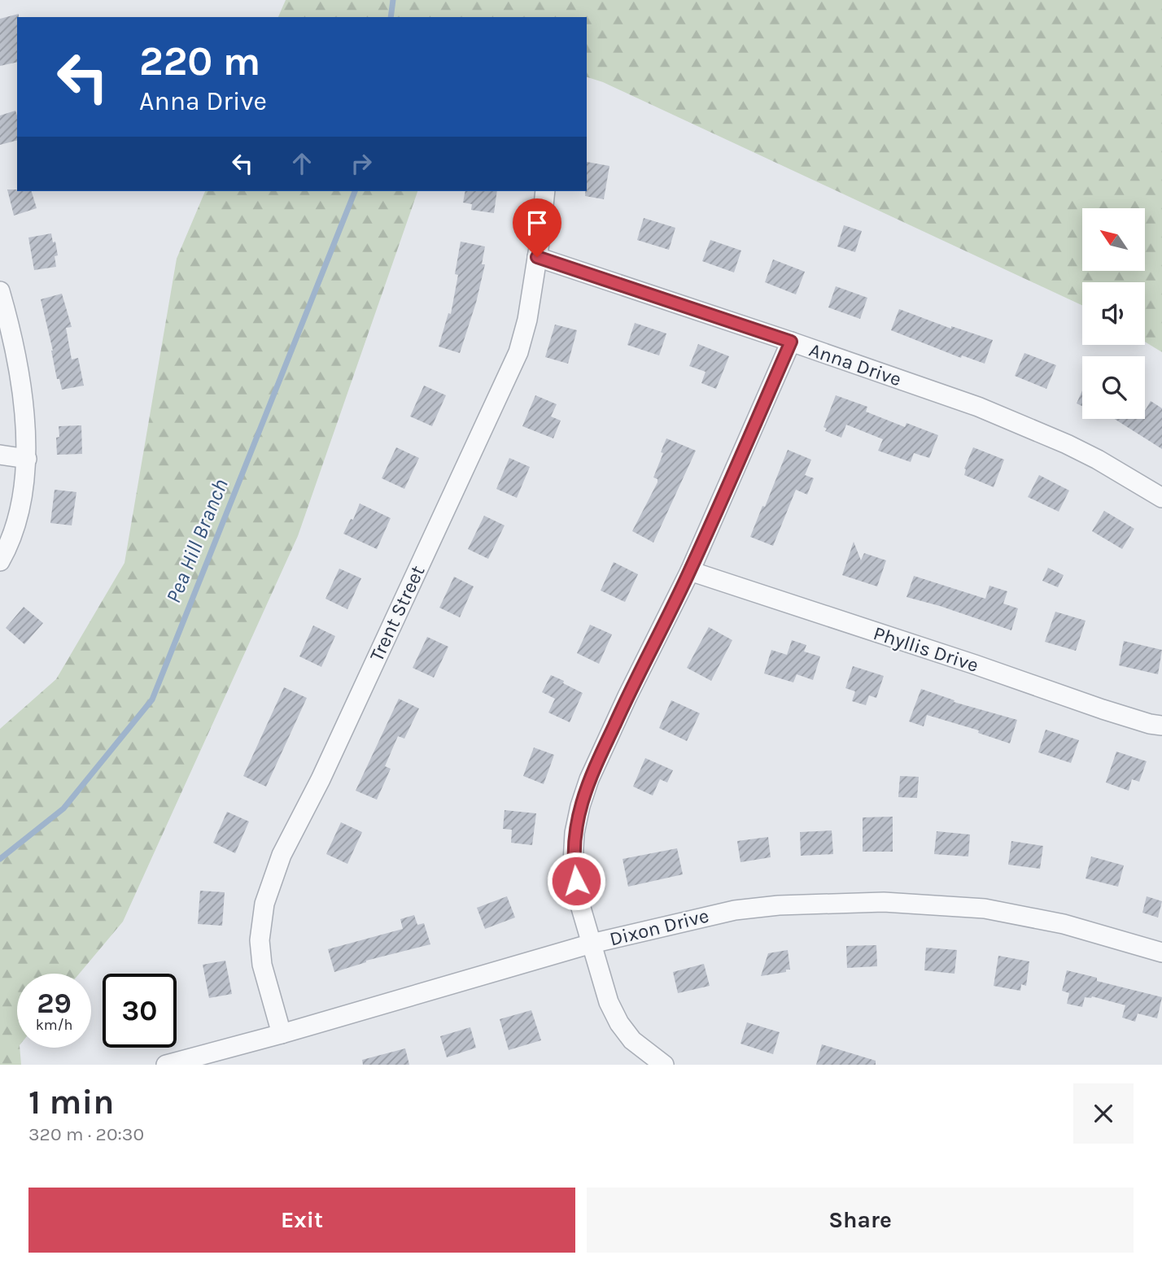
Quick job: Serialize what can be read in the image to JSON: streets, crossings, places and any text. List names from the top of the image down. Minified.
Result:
{"streets":{"street":["Anna Drive","Trent Street","Phyllis Drive","Dixon Drive"]},"crossings":[["Anna Drive","Trent Street"],["Trent Street","Dixon Drive"]],"water":["Pea Hill Branch"],"north":"top left","page":{"turn":["220 m","Anna Drive"],"speed":"29 km/h","limit":"30","heading":["1 min","320 m · 20:30"],"buttons":["Exit","Share"]}}
